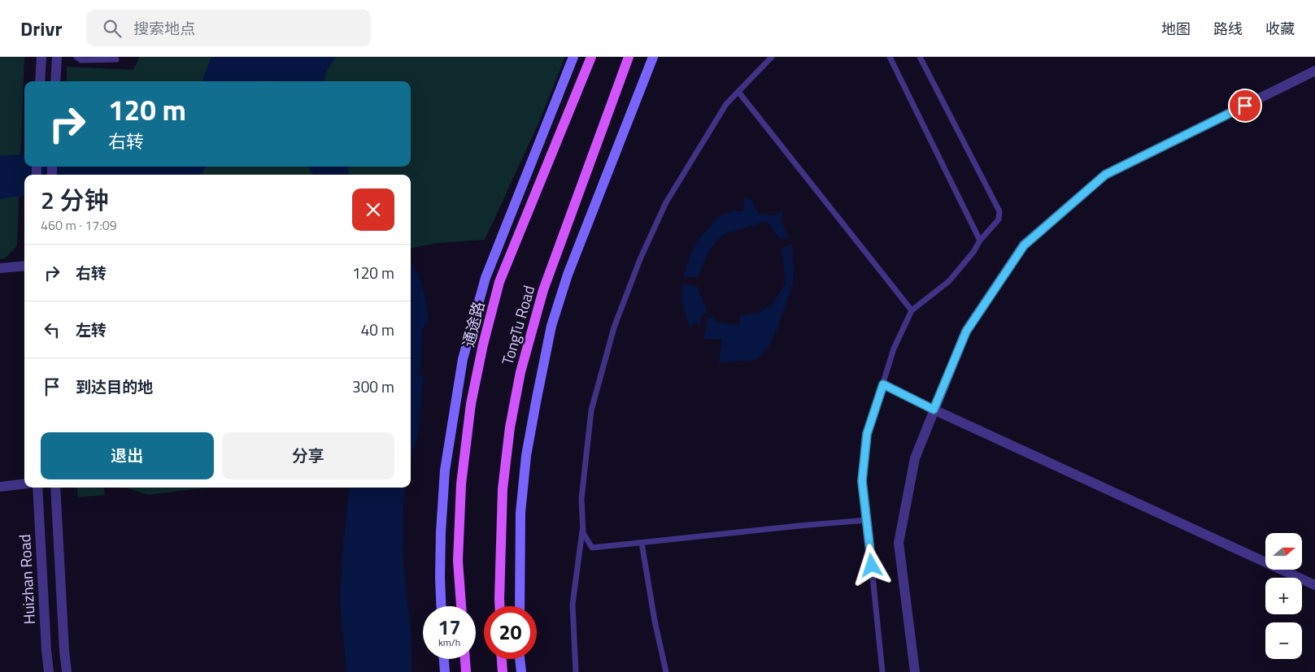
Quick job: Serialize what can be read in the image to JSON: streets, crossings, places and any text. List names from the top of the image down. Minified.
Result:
{"streets":{"main road":["通途路","TongTu Road"],"street":["Huizhan Road"]},"north":"right","page":{"header":"Drivr","search":"搜索地点","nav":["地图","路线","收藏"],"turn":["120 m","右转"],"heading":["2 分钟","460 m · 17:09"],"list":[{"name":"右转","value":"120 m"},{"name":"左转","value":"40 m"},{"name":"到达目的地","value":"300 m"}],"buttons":["退出","分享"],"map_buttons":["+","−"],"speed":"17 km/h","limit":"20"}}
